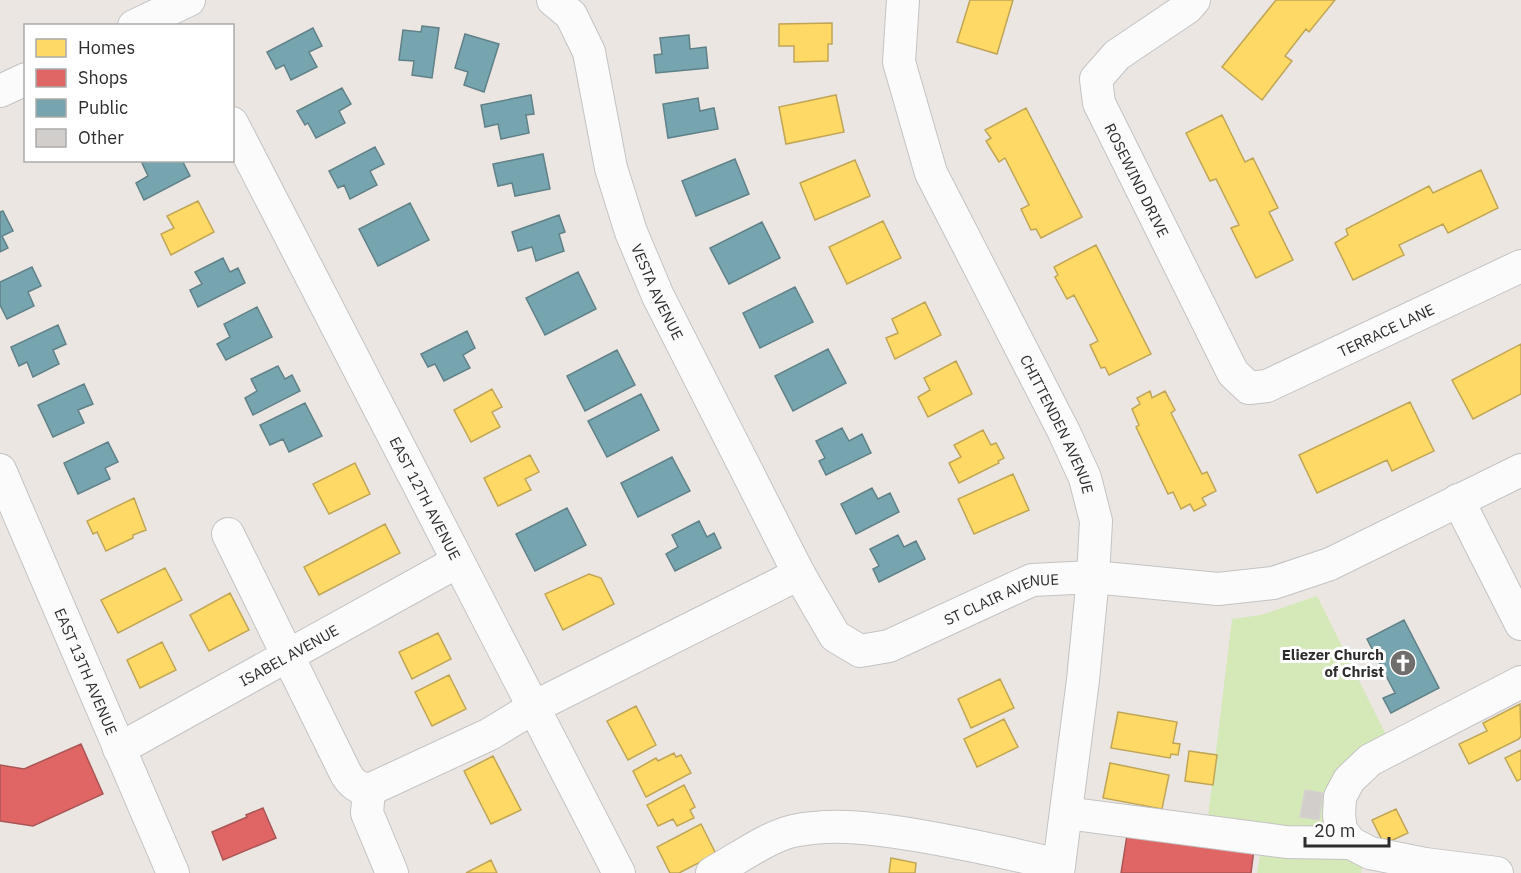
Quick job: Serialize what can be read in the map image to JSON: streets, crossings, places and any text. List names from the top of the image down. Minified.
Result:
{"streets":{"street":["ROSEWIND DRIVE","VESTA AVENUE","TERRACE LANE","CHITTENDEN AVENUE","EAST 12TH AVENUE","ST CLAIR AVENUE","ISABEL AVENUE","EAST 13TH AVENUE"]},"crossings":[["ROSEWIND DRIVE","TERRACE LANE"],["VESTA AVENUE","ST CLAIR AVENUE"],["CHITTENDEN AVENUE","ST CLAIR AVENUE"],["EAST 12TH AVENUE","ISABEL AVENUE"],["ISABEL AVENUE","EAST 13TH AVENUE"]],"places":{"church":["Eliezer Church of Christ"]},"legend":["Homes","Shops","Public","Other"],"scale_bar":"20 m"}
